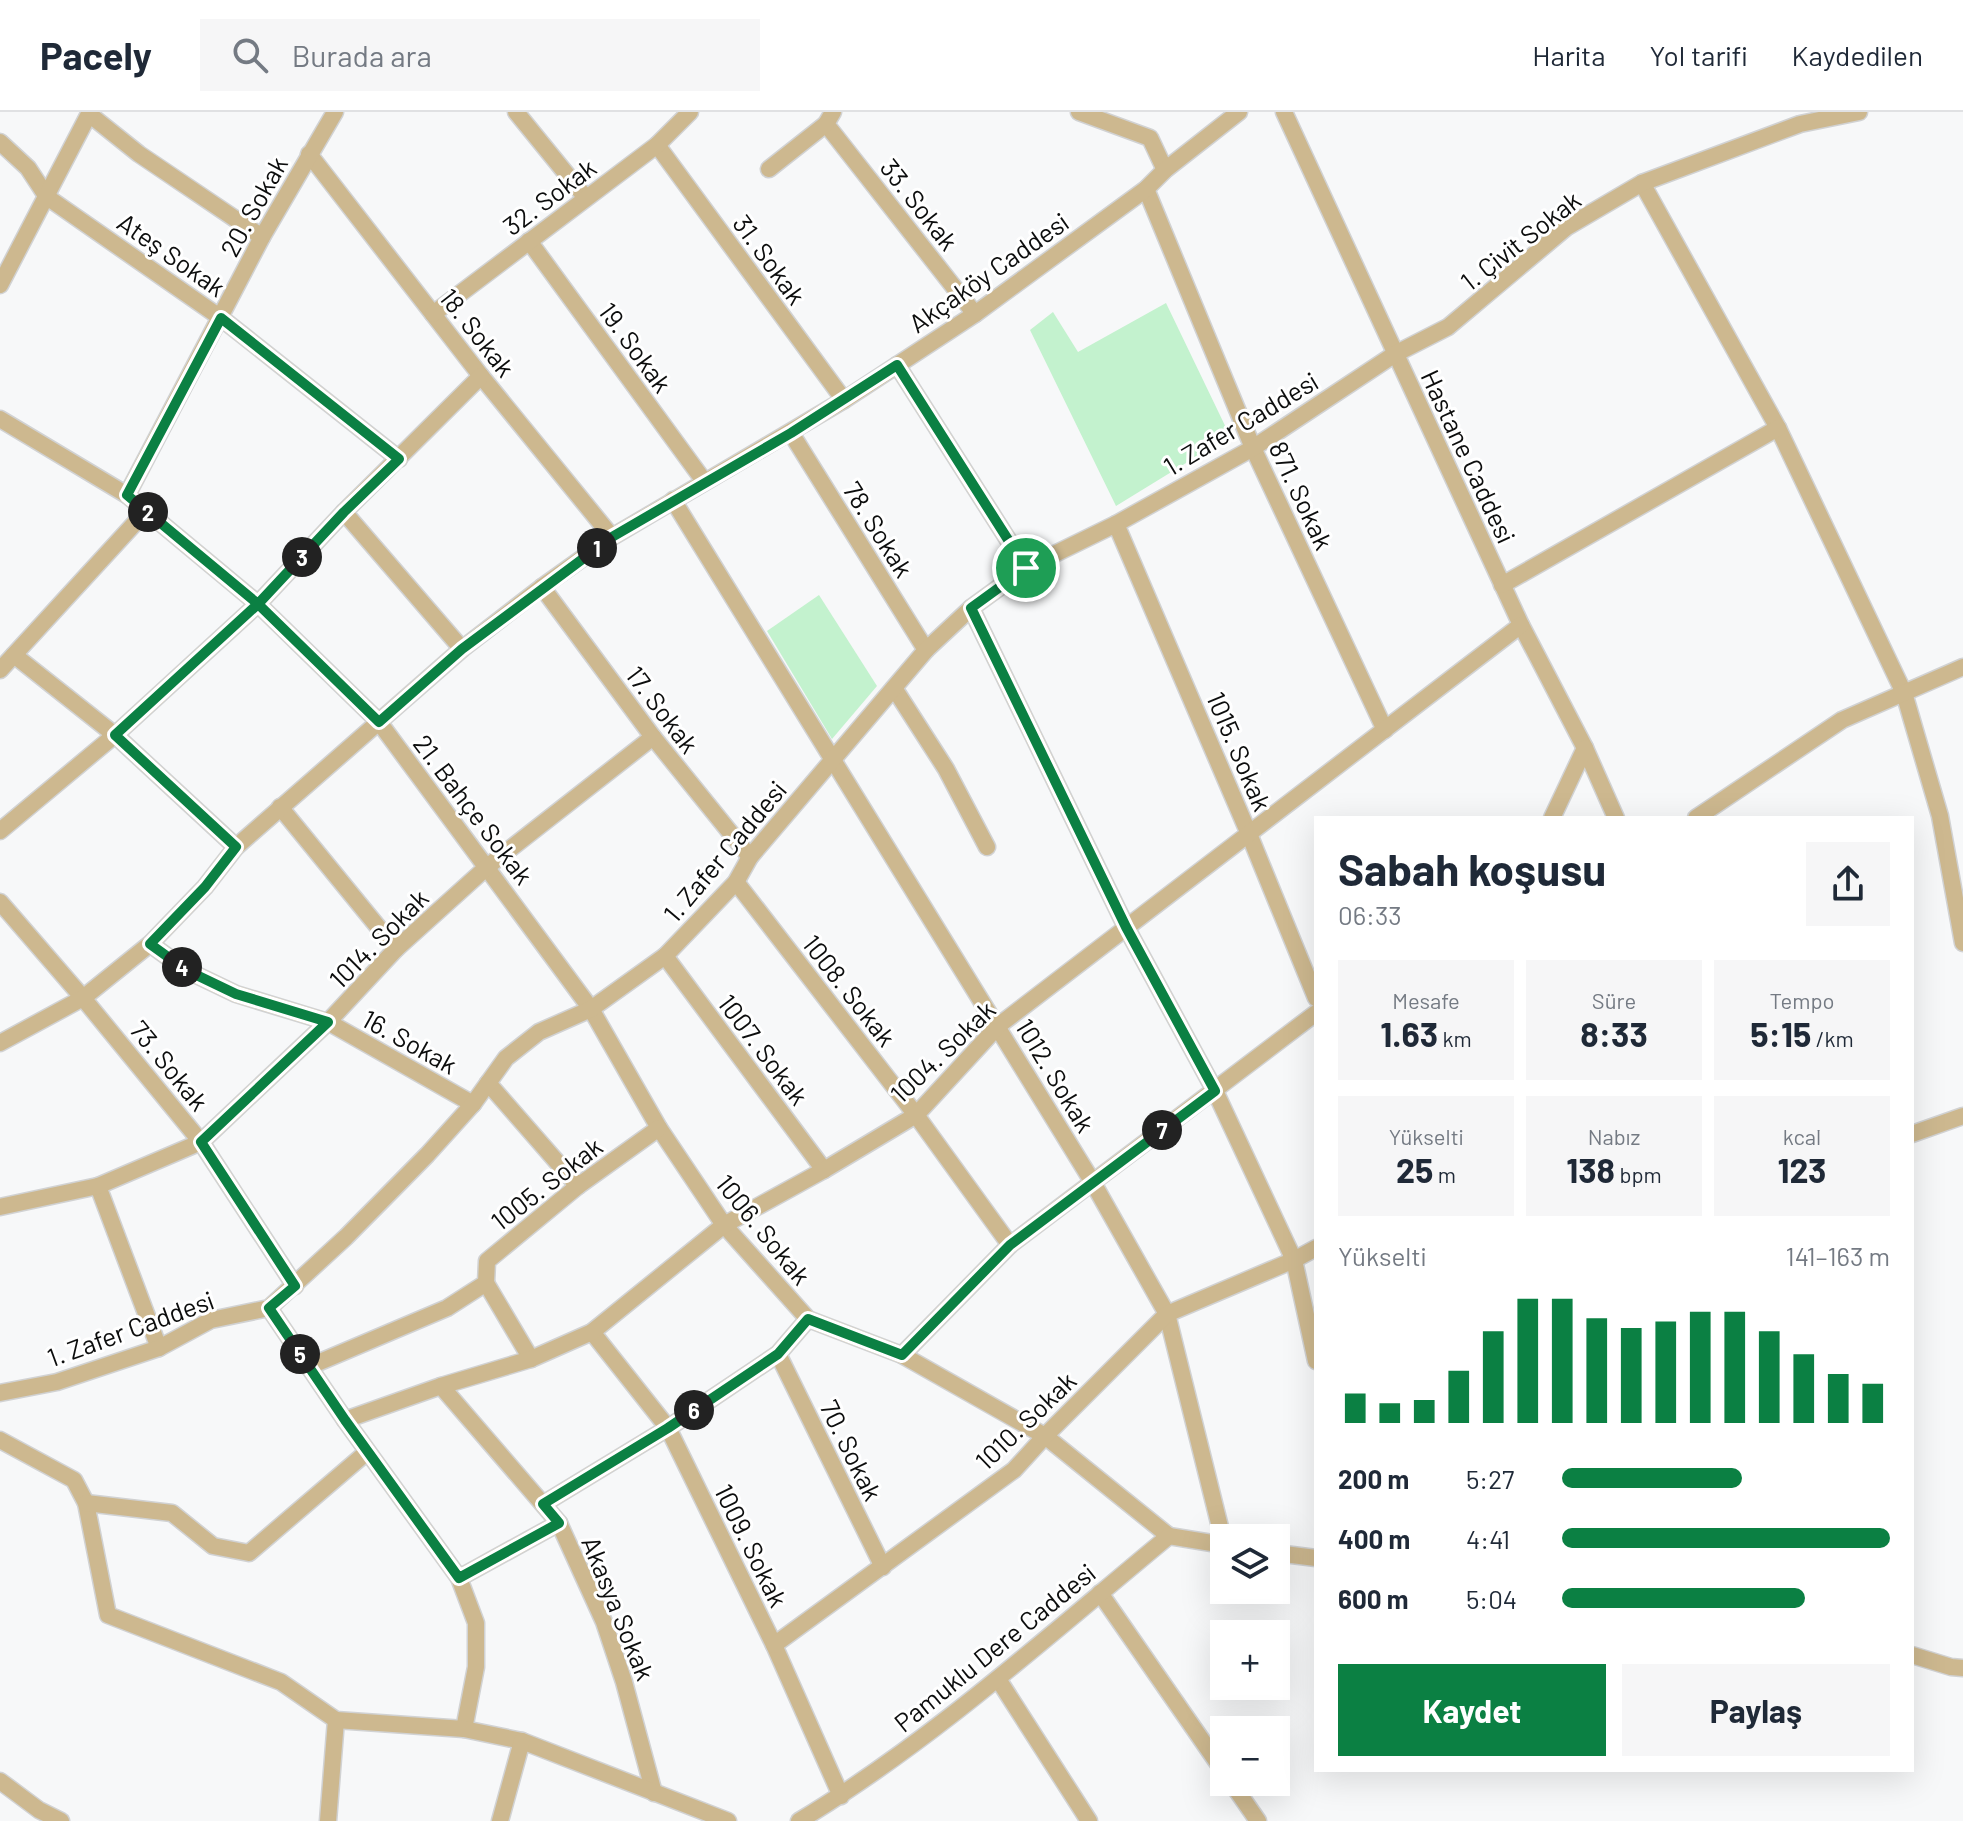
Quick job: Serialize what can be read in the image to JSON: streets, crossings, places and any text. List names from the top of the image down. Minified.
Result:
{"streets":{"street":["32. Sokak","33. Sokak","20. Sokak","1. Çivit Sokak","Ateş Sokak","31. Sokak","Akçaköy Caddesi","18. Sokak","19. Sokak","1. Zafer Caddesi","Hastane Caddesi","871. Sokak","78. Sokak","17. Sokak","1015. Sokak","21. Bahçe Sokak","1014. Sokak","1008. Sokak","16. Sokak","1007. Sokak","1004. Sokak","73. Sokak","1012. Sokak","1005. Sokak","1006. Sokak","1010. Sokak","70. Sokak","1009. Sokak","Akasya Sokak","Pamuklu Dere Caddesi"]},"crossings":[["32. Sokak","31. Sokak"],["32. Sokak","18. Sokak"],["32. Sokak","19. Sokak"],["33. Sokak","Akçaköy Caddesi"],["20. Sokak","Ateş Sokak"],["20. Sokak","18. Sokak"],["20. Sokak","21. Bahçe Sokak"],["1. Çivit Sokak","1. Zafer Caddesi"],["1. Çivit Sokak","Hastane Caddesi"],["31. Sokak","Akçaköy Caddesi"],["Akçaköy Caddesi","18. Sokak"],["Akçaköy Caddesi","19. Sokak"],["Akçaköy Caddesi","871. Sokak"],["Akçaköy Caddesi","78. Sokak"],["Akçaköy Caddesi","17. Sokak"],["Akçaköy Caddesi","21. Bahçe Sokak"],["Akçaköy Caddesi","16. Sokak"],["Akçaköy Caddesi","73. Sokak"],["Akçaköy Caddesi","1012. Sokak"],["1. Zafer Caddesi","Hastane Caddesi"],["1. Zafer Caddesi","871. Sokak"],["1. Zafer Caddesi","78. Sokak"],["1. Zafer Caddesi","17. Sokak"],["1. Zafer Caddesi","1015. Sokak"],["1. Zafer Caddesi","21. Bahçe Sokak"],["1. Zafer Caddesi","1008. Sokak"],["1. Zafer Caddesi","16. Sokak"],["1. Zafer Caddesi","1007. Sokak"],["1. Zafer Caddesi","73. Sokak"],["1. Zafer Caddesi","1012. Sokak"],["1. Zafer Caddesi","1006. Sokak"],["Hastane Caddesi","1004. Sokak"],["871. Sokak","1004. Sokak"],["17. Sokak","1014. Sokak"],["1015. Sokak","1004. Sokak"],["21. Bahçe Sokak","1014. Sokak"],["21. Bahçe Sokak","1006. Sokak"],["1014. Sokak","16. Sokak"],["1014. Sokak","73. Sokak"],["1008. Sokak","1004. Sokak"],["1007. Sokak","1004. Sokak"],["1004. Sokak","1012. Sokak"],["1004. Sokak","1006. Sokak"],["1004. Sokak","1009. Sokak"],["1004. Sokak","Akasya Sokak"],["1012. Sokak","1010. Sokak"],["1005. Sokak","1006. Sokak"],["1006. Sokak","1010. Sokak"],["1006. Sokak","Pamuklu Dere Caddesi"],["1010. Sokak","70. Sokak"],["1010. Sokak","1009. Sokak"],["1009. Sokak","Pamuklu Dere Caddesi"]],"page":{"header":"Pacely","search":"Burada ara","nav":["Harita","Yol tarifi","Kaydedilen"],"pins":["2","1","3","4","7","5","6"],"heading":["Sabah koşusu","06:33"],"stats":[["Mesafe","1.63 km"],["Süre","8:33"],["Tempo","5:15 /km"],["Yükselti","25 m"],["Nabız","138 bpm"],["kcal","123"]],"chart":["Yükselti","141–163 m"],"list":[{"name":"200 m","note":"5:27"},{"name":"400 m","note":"4:41"},{"name":"600 m","note":"5:04"}],"map_buttons":["+","−"],"buttons":["Kaydet","Paylaş"]}}
